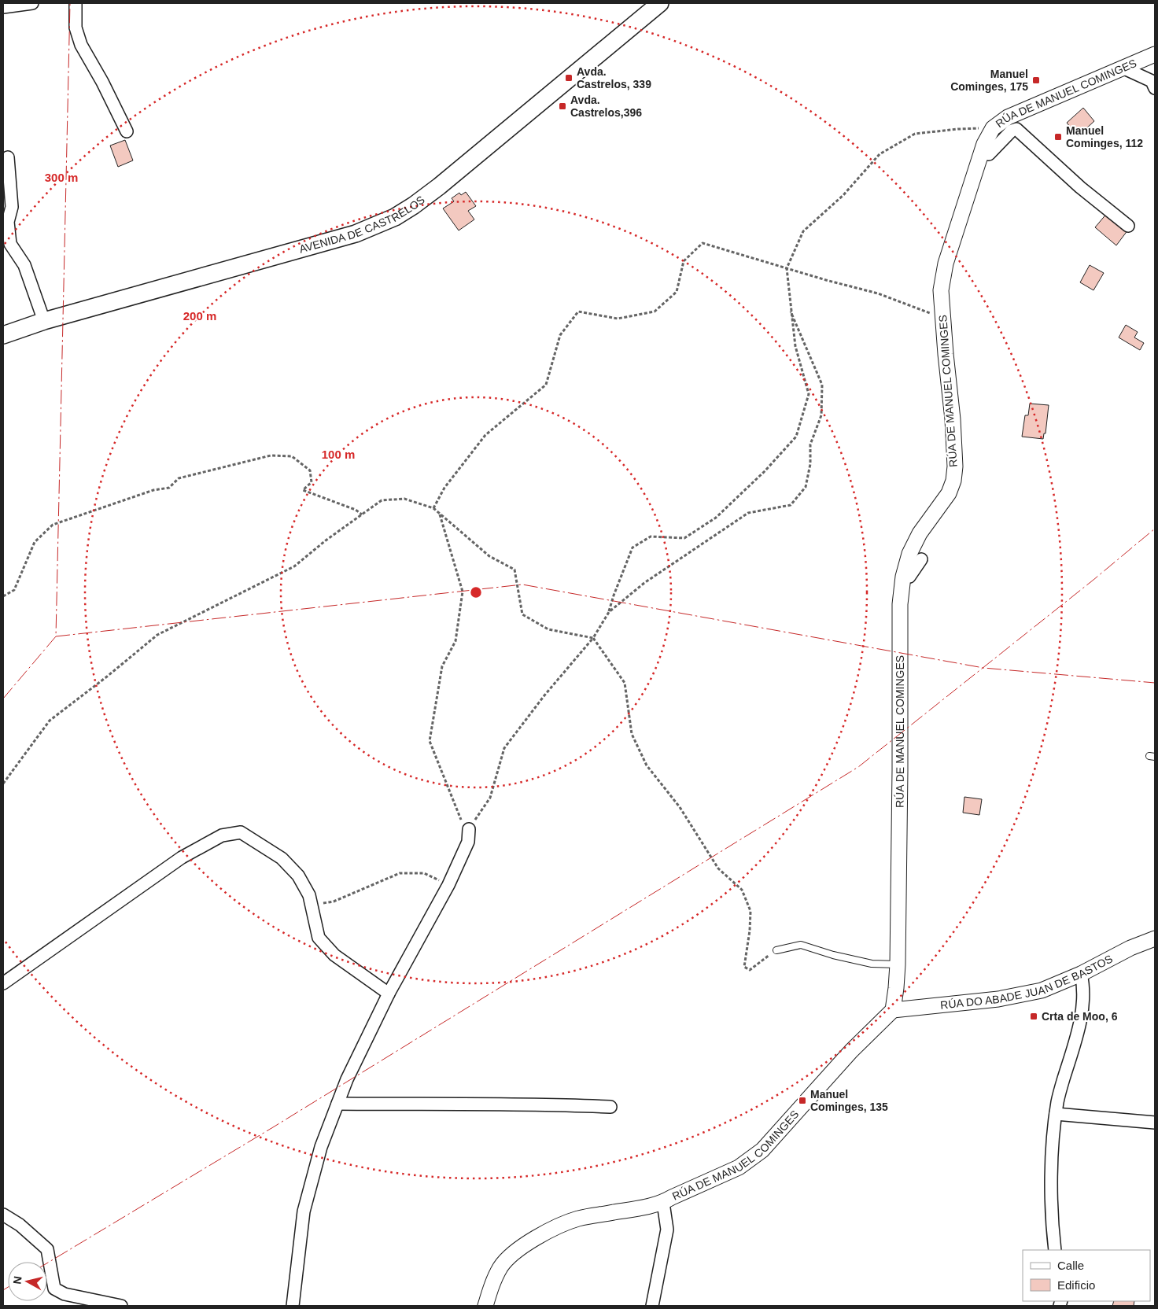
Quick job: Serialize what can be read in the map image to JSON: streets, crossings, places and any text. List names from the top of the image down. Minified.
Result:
{"streets":{"main road":["AVENIDA DE CASTRELOS"],"street":["RÚA DE MANUEL COMINGES","RÚA DO ABADE JUAN DE BASTOS"]},"crossings":[["RÚA DE MANUEL COMINGES","RÚA DO ABADE JUAN DE BASTOS"]],"places":{"transit":["Avda. Castrelos, 339","Manuel Cominges, 175","Avda. Castrelos,396","Manuel Cominges, 112","Crta de Moo, 6","Manuel Cominges, 135"]},"legend":["Calle","Edificio"],"north":"left","rings":["300 m","200 m","100 m"]}
